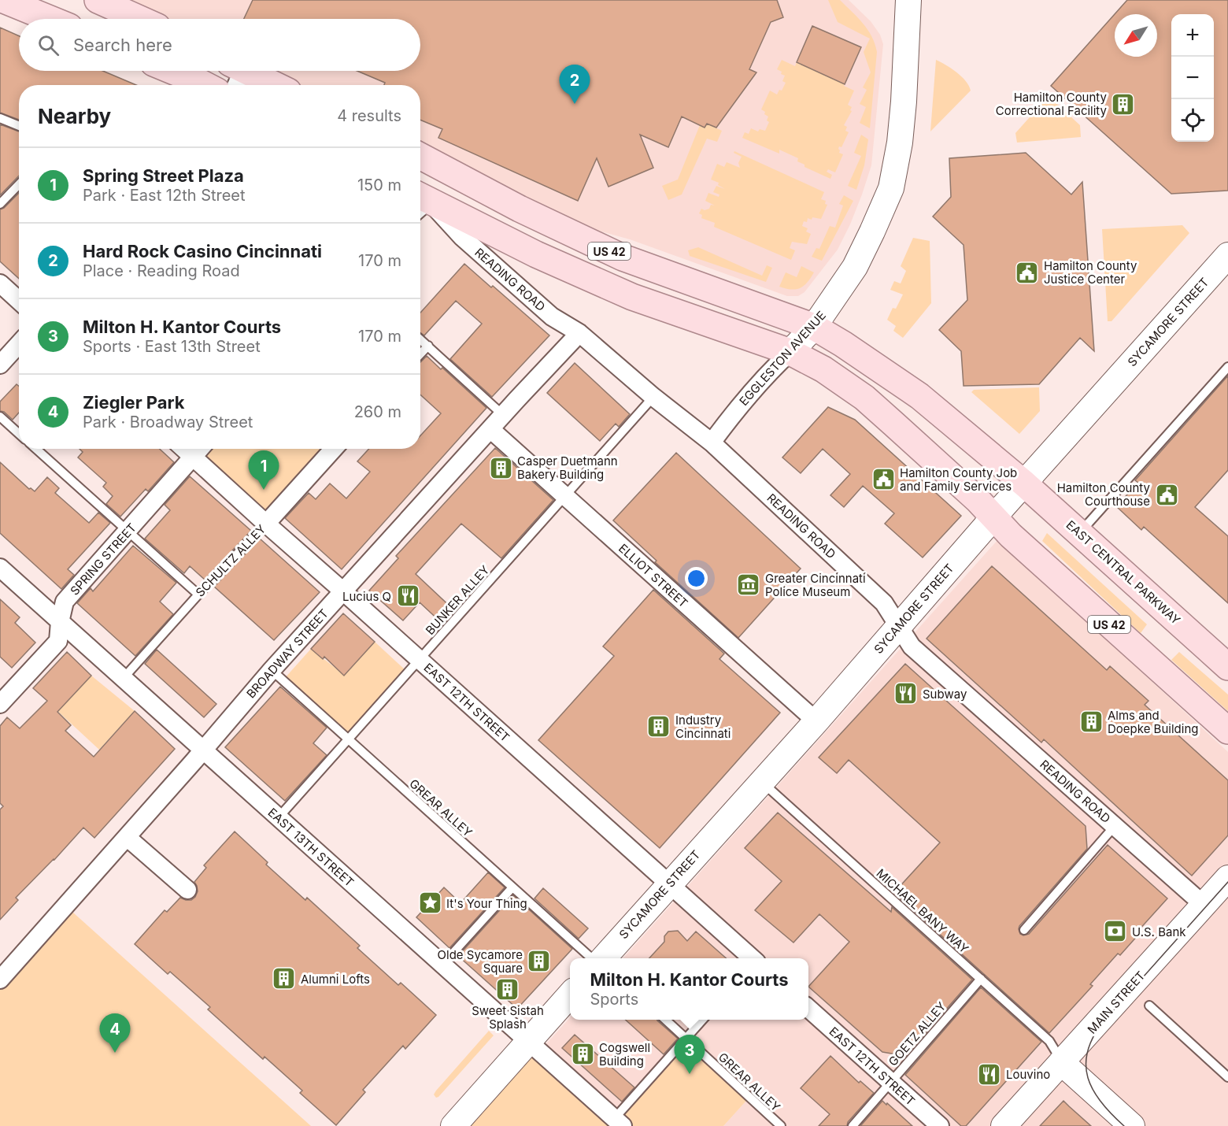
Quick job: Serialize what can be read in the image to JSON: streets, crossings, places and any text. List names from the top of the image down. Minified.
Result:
{"streets":{"main road":["US 42","READING ROAD","SYCAMORE STREET","EGGLESTON AVENUE","EAST CENTRAL PARKWAY","MAIN STREET"],"street":["SPRING STREET","SCHULTZ ALLEY","ELLIOT STREET","BROADWAY STREET","EAST 12TH STREET","EAST 13TH STREET"],"lane":["BUNKER ALLEY","GREAR ALLEY","MICHAEL BANY WAY","GOETZ ALLEY"]},"crossings":[["US 42","READING ROAD"],["US 42","SYCAMORE STREET"],["US 42","EGGLESTON AVENUE"],["US 42","EAST CENTRAL PARKWAY"],["READING ROAD","SYCAMORE STREET"],["READING ROAD","EGGLESTON AVENUE"],["READING ROAD","BUNKER ALLEY"],["READING ROAD","BROADWAY STREET"],["READING ROAD","MAIN STREET"],["SYCAMORE STREET","EAST CENTRAL PARKWAY"],["SYCAMORE STREET","ELLIOT STREET"],["SYCAMORE STREET","EAST 12TH STREET"],["SYCAMORE STREET","MICHAEL BANY WAY"],["EGGLESTON AVENUE","EAST CENTRAL PARKWAY"],["SPRING STREET","EAST 12TH STREET"],["SPRING STREET","EAST 13TH STREET"],["SCHULTZ ALLEY","EAST 12TH STREET"],["SCHULTZ ALLEY","EAST 13TH STREET"],["ELLIOT STREET","BUNKER ALLEY"],["ELLIOT STREET","BROADWAY STREET"],["BUNKER ALLEY","EAST 12TH STREET"],["BUNKER ALLEY","GREAR ALLEY"],["BUNKER ALLEY","EAST 13TH STREET"],["BROADWAY STREET","EAST 12TH STREET"],["BROADWAY STREET","GREAR ALLEY"],["BROADWAY STREET","EAST 13TH STREET"],["EAST 12TH STREET","GOETZ ALLEY"],["MICHAEL BANY WAY","MAIN STREET"],["MICHAEL BANY WAY","GOETZ ALLEY"]],"places":{"building":["Hamilton County Correctional Facility","Casper Duetmann Bakery Building","Alms and Doepke Building","Industry Cincinnati","Olde Sycamore Square","Alumni Lofts","Sweet Sistah Splash","Cogswell Building"],"public building":["Hamilton County Justice Center","Hamilton County Job and Family Services","Hamilton County Courthouse"],"museum":["Greater Cincinnati Police Museum"],"restaurant":["Lucius Q","Subway","Louvino"],"place":["It's Your Thing"],"bank":["U.S. Bank"]},"north":"bottom left","page":{"map_buttons":["+","−"],"search":"Search here","pins":["2","1","4","3"],"heading":["Nearby","4 results"],"list":[{"mark":"1","name":"Spring Street Plaza","note":"Park · East 12th Street","value":"150 m"},{"mark":"2","name":"Hard Rock Casino Cincinnati","note":"Place · Reading Road","value":"170 m"},{"mark":"3","name":"Milton H. Kantor Courts","note":"Sports · East 13th Street","value":"170 m"},{"mark":"4","name":"Ziegler Park","note":"Park · Broadway Street","value":"260 m"}],"popup":["Milton H. Kantor Courts","Sports"]}}
